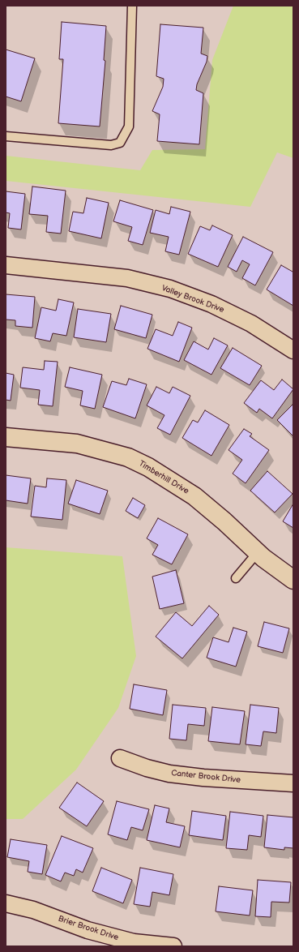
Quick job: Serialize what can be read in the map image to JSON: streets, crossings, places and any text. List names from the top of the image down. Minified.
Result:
{"streets":{"street":["Valley Brook Drive","Timberhill Drive","Canter Brook Drive","Brier Brook Drive"]}}
